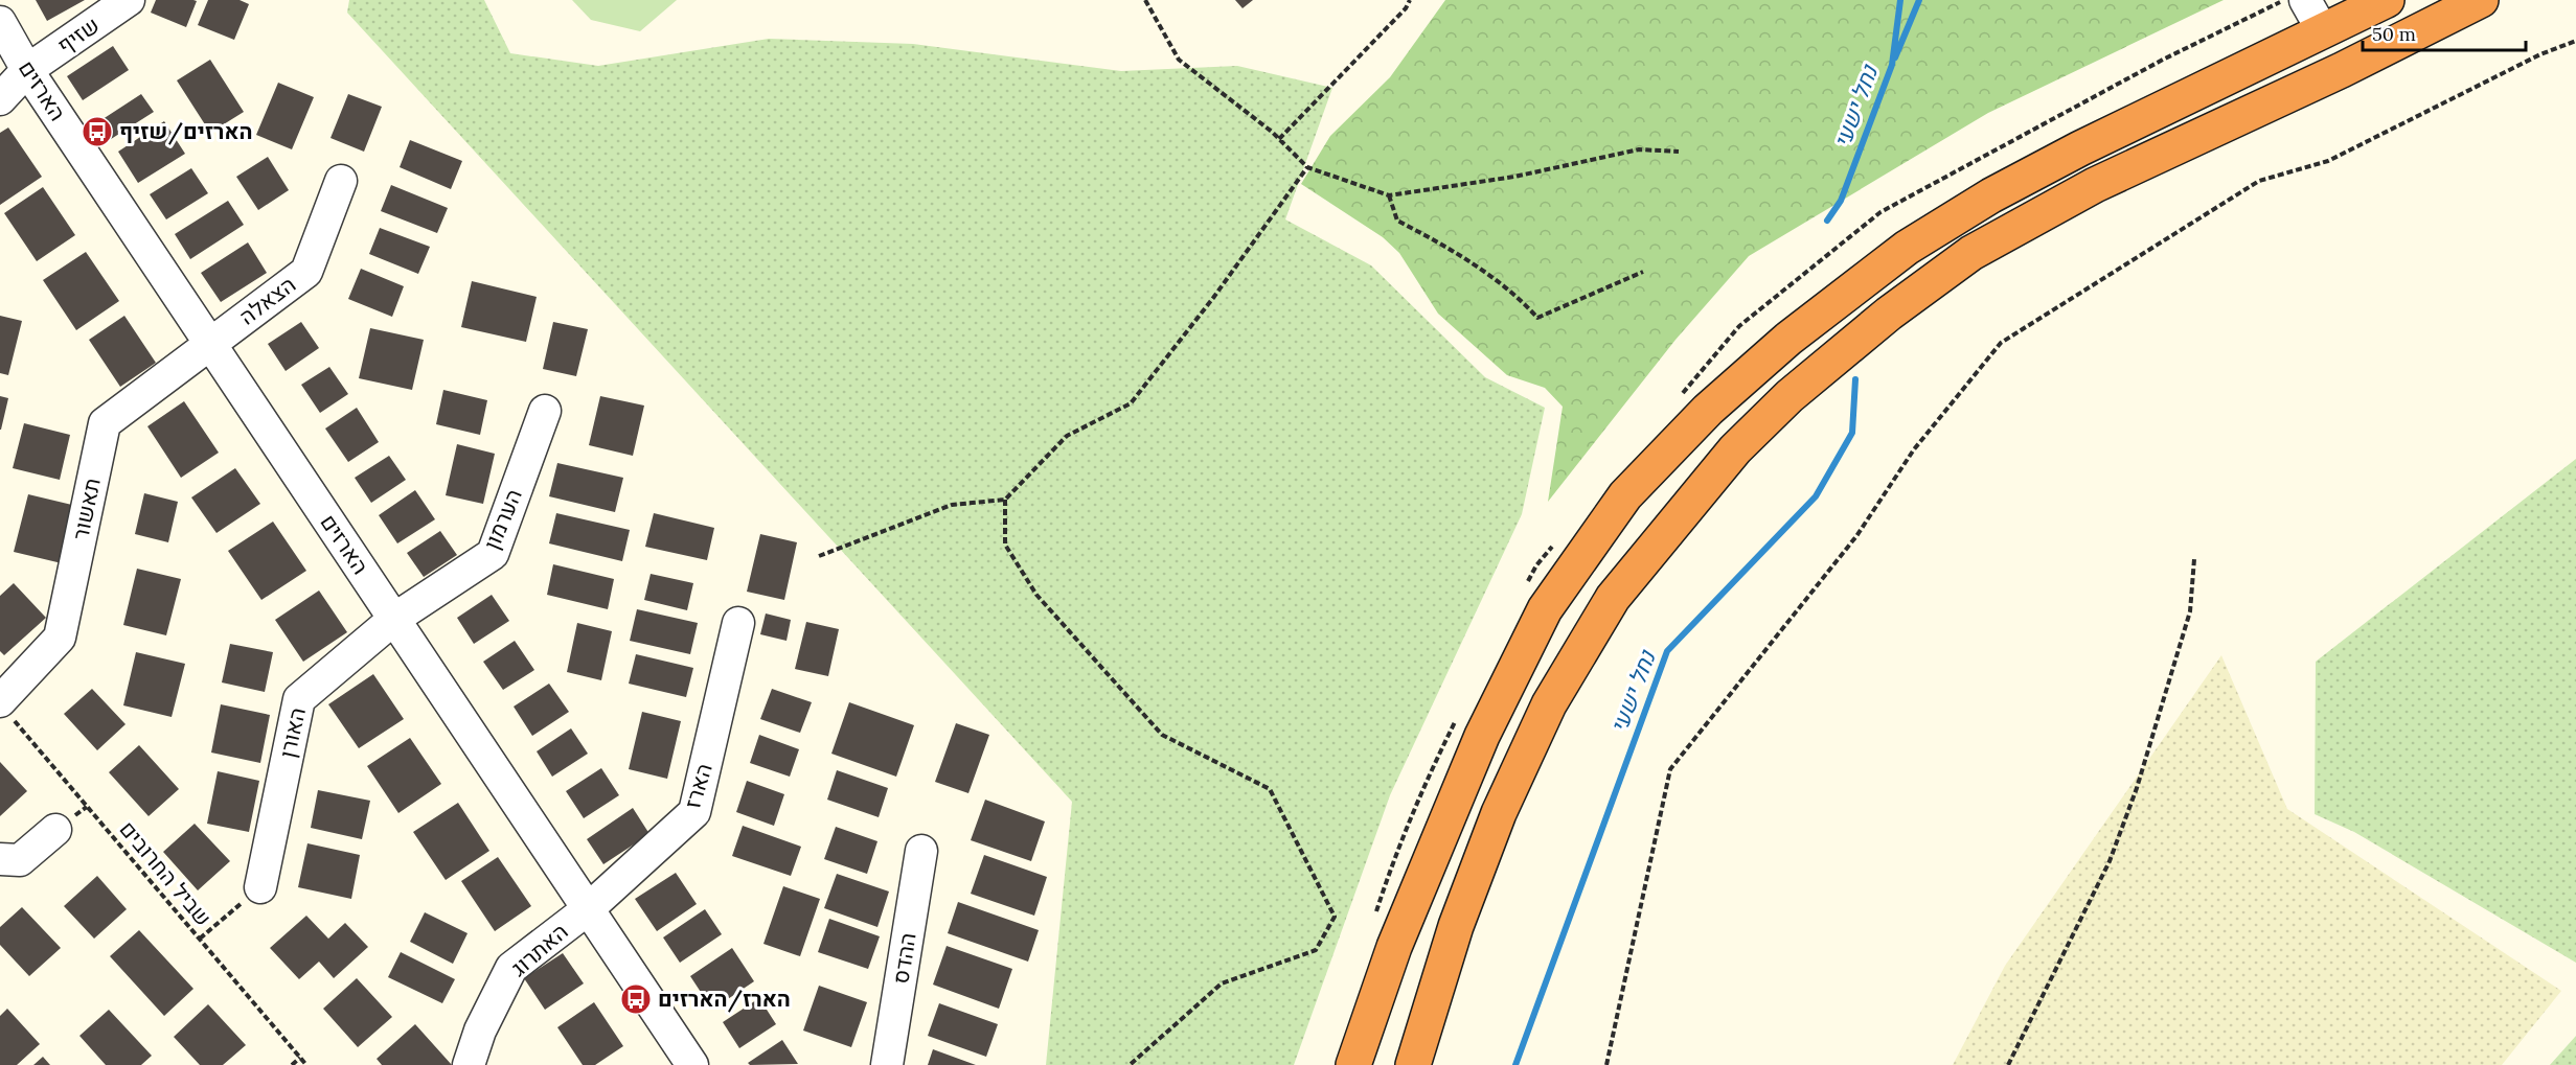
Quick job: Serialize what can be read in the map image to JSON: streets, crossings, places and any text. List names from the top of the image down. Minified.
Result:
{"streets":{"street":["שזיף","הארזים","הצאלה","תאשור","הערמון","האורן","הארז","האתרוג","ההדס"],"path":["שביל החרובים"]},"crossings":[["שזיף","הארזים"],["הארזים","הצאלה"],["הארזים","תאשור"],["הארזים","הערמון"],["הארזים","האורן"],["הארזים","הארז"],["הארזים","האתרוג"],["הצאלה","תאשור"],["תאשור","שביל החרובים"],["הערמון","האורן"],["הארז","האתרוג"]],"water":["נחל ישעי"],"places":{"bus stop":["הארזים/שזיף","הארז/הארזים"]},"scale_bar":"50 m"}
